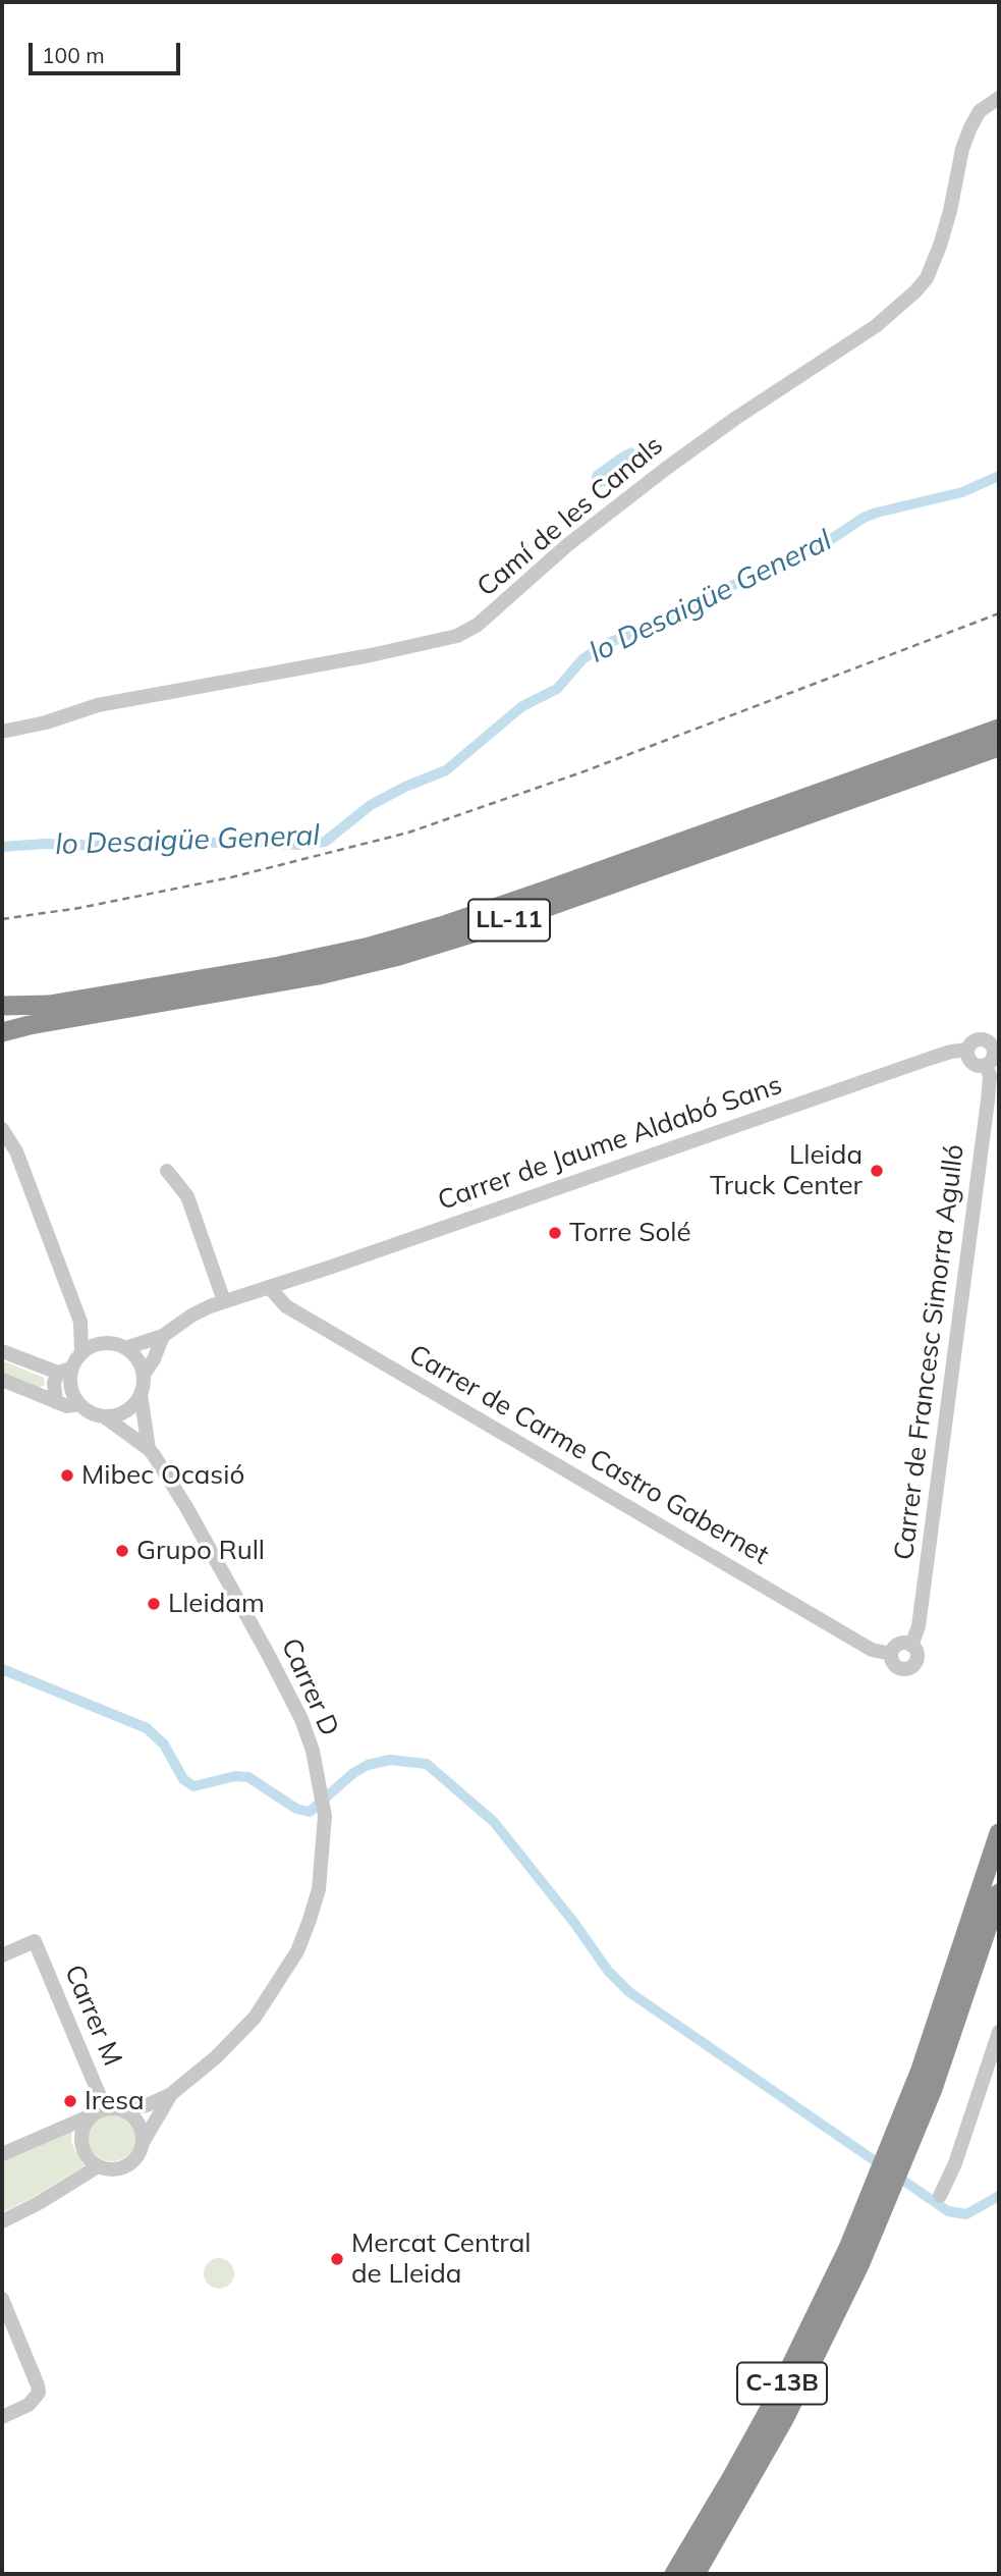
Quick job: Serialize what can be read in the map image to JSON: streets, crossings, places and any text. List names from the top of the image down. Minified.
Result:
{"streets":{"highway":["LL-11","C-13B"],"street":["Camí de les Canals","Carrer de Jaume Aldabó Sans","Carrer de Francesc Simorra Agulló","Carrer de Carme Castro Gabernet","Carrer D","Carrer M"]},"crossings":[["Carrer de Jaume Aldabó Sans","Carrer de Francesc Simorra Agulló"],["Carrer de Jaume Aldabó Sans","Carrer de Carme Castro Gabernet"],["Carrer de Francesc Simorra Agulló","Carrer de Carme Castro Gabernet"],["Carrer D","Carrer M"]],"water":["lo Desaigüe General"],"places":["Lleida Truck Center","Torre Solé","Mibec Ocasió","Grupo Rull","Lleidam","Iresa","Mercat Central de Lleida"],"scale_bar":"100 m"}
